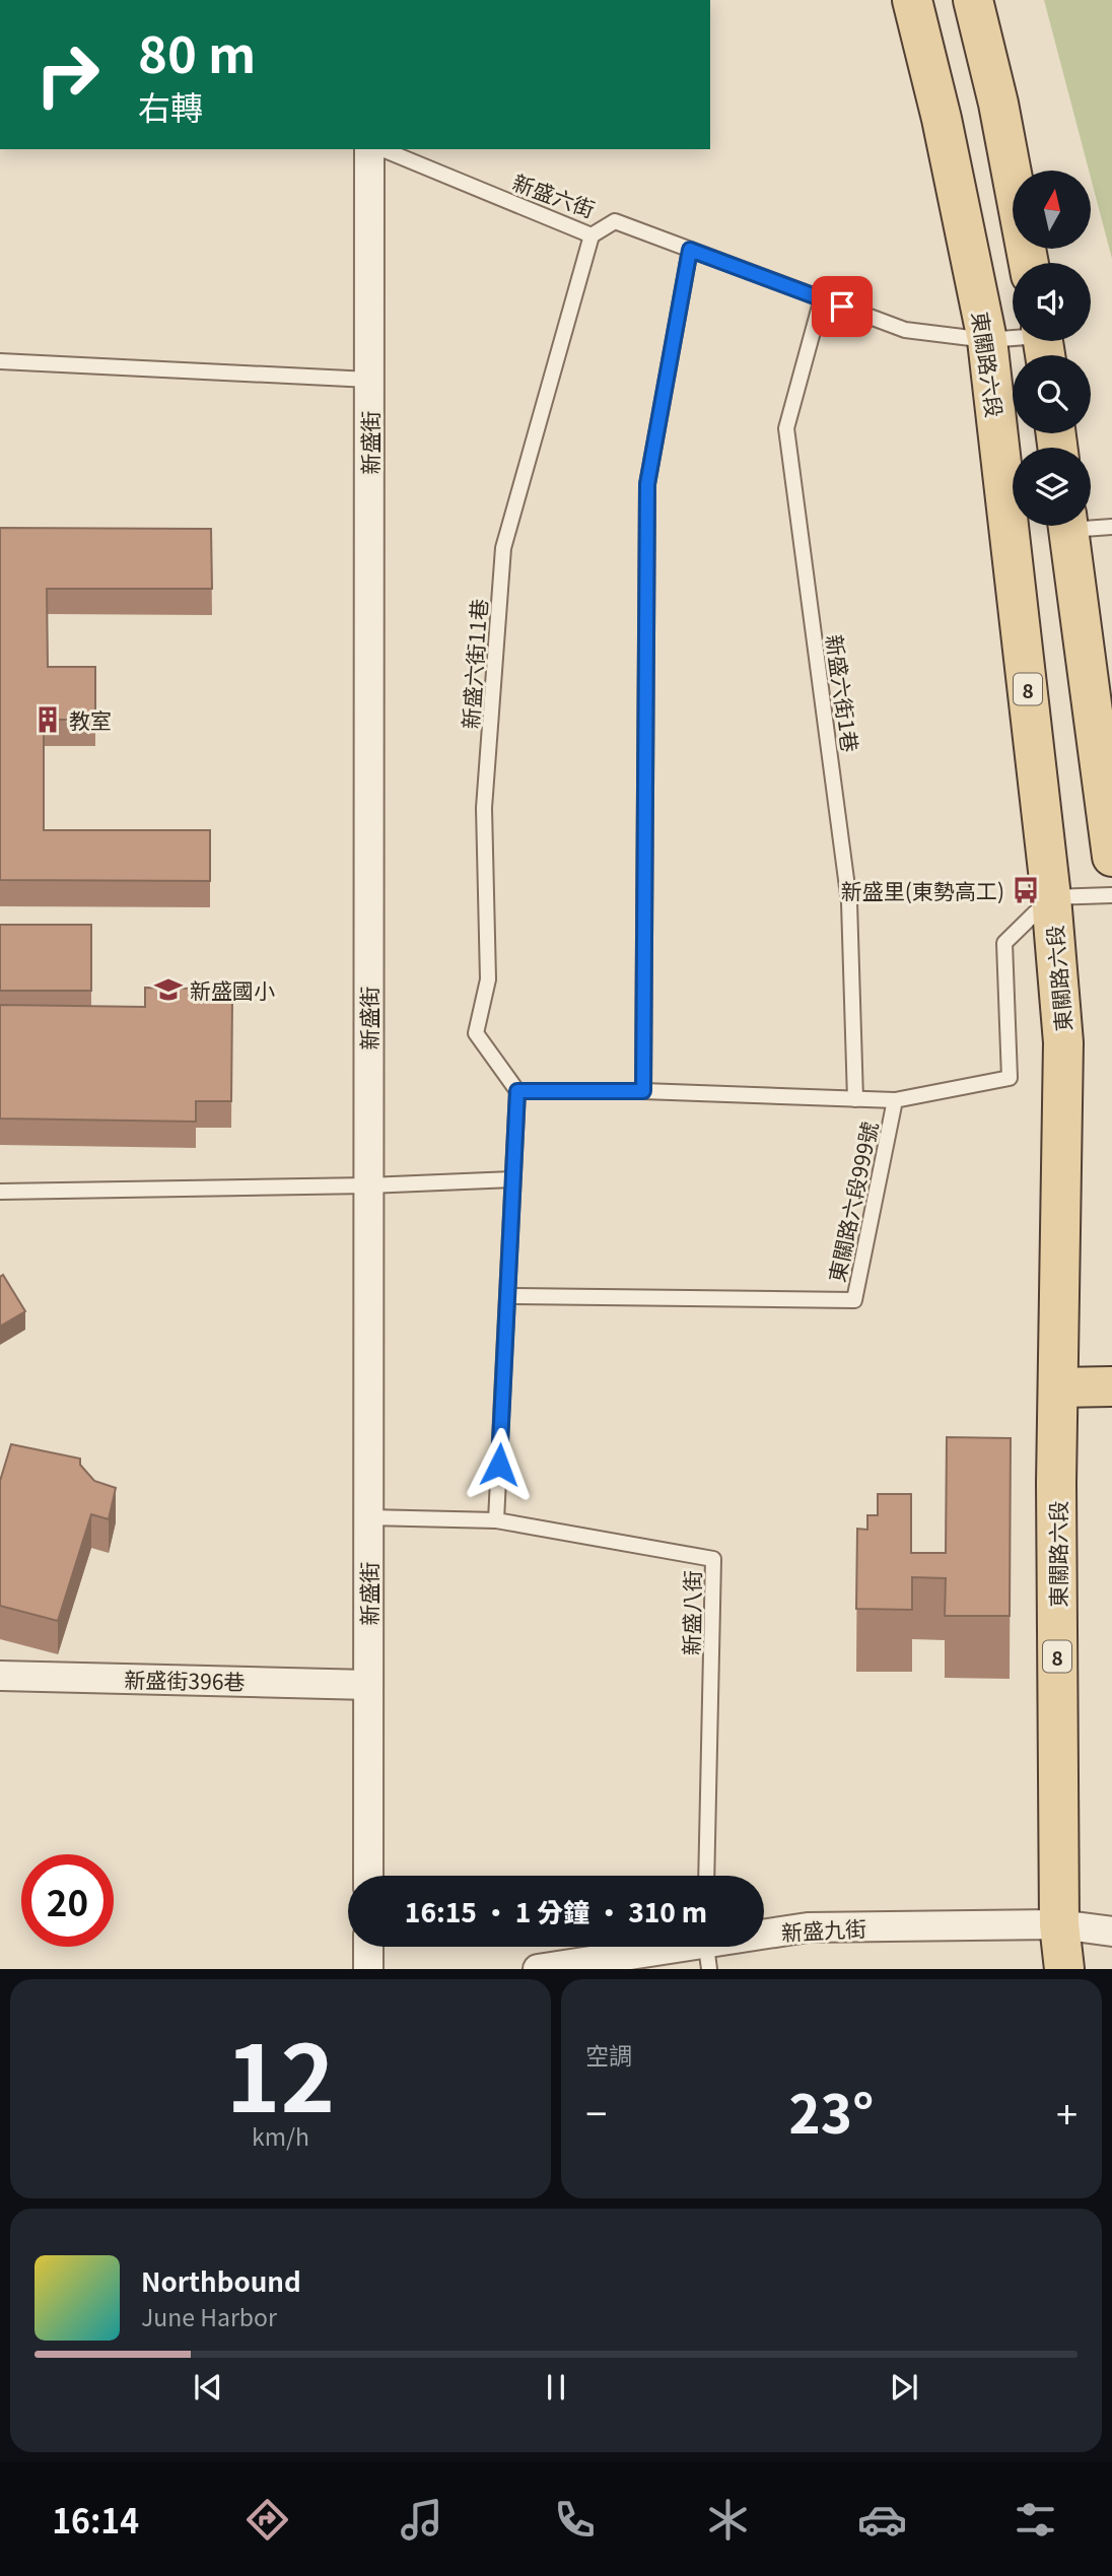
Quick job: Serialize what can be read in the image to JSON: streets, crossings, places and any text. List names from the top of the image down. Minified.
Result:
{"streets":{"main road":["東關路六段","8"],"street":["新盛街","新盛街396巷","新盛九街"],"lane":["新盛六街","新盛六街11巷","新盛六街1巷","東關路六段999號","新盛八街"]},"crossings":[["新盛六街","東關路六段"],["新盛六街","新盛六街11巷"],["新盛六街","新盛六街1巷"],["東關路六段","東關路六段999號"],["東關路六段","新盛九街"],["新盛街","新盛街396巷"]],"places":{"building":["教室"],"bus stop":["新盛里(東勢高工)"],"school or university":["新盛國小"]},"north":"top","page":{"turn":["80 m","右轉"],"limit":"20","trip":"16:15 · 1 分鐘 · 310 m","tile":[["12","km/h"],"空調"],"heat":["−","23°","+"],"song":["Northbound","June Harbor"],"tabs":"16:14"}}
